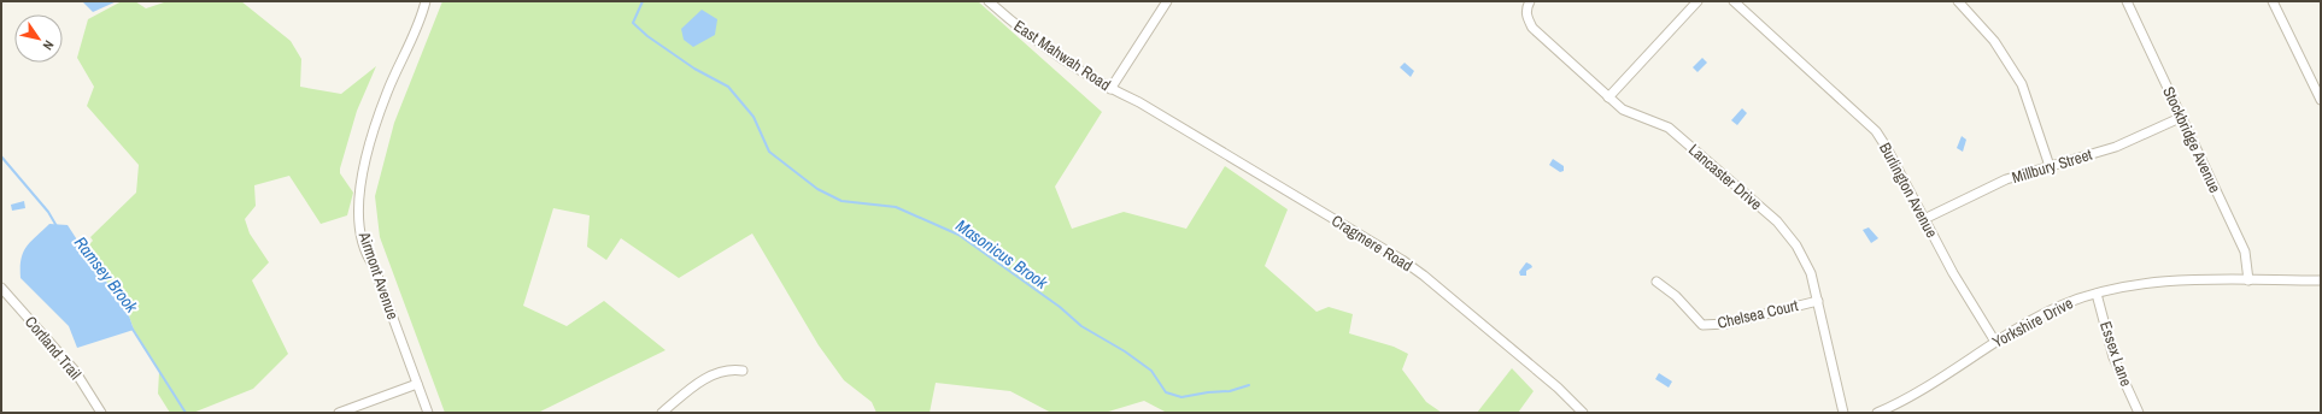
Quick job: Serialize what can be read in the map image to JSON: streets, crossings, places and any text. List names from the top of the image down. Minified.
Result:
{"streets":{"street":["East Mahwah Road","Stockbridge Avenue","Millbury Street","Lancaster Drive","Burlington Avenue","Cragmere Road","Airmont Avenue","Chelsea Court","Yorkshire Drive","Cortland Trail","Essex Lane"]},"crossings":[["East Mahwah Road","Cragmere Road"],["Stockbridge Avenue","Millbury Street"],["Stockbridge Avenue","Yorkshire Drive"],["Millbury Street","Burlington Avenue"],["Lancaster Drive","Chelsea Court"],["Burlington Avenue","Yorkshire Drive"],["Yorkshire Drive","Essex Lane"]],"water":["Masonicus Brook","Ramsey Brook"],"north":"bottom right"}
